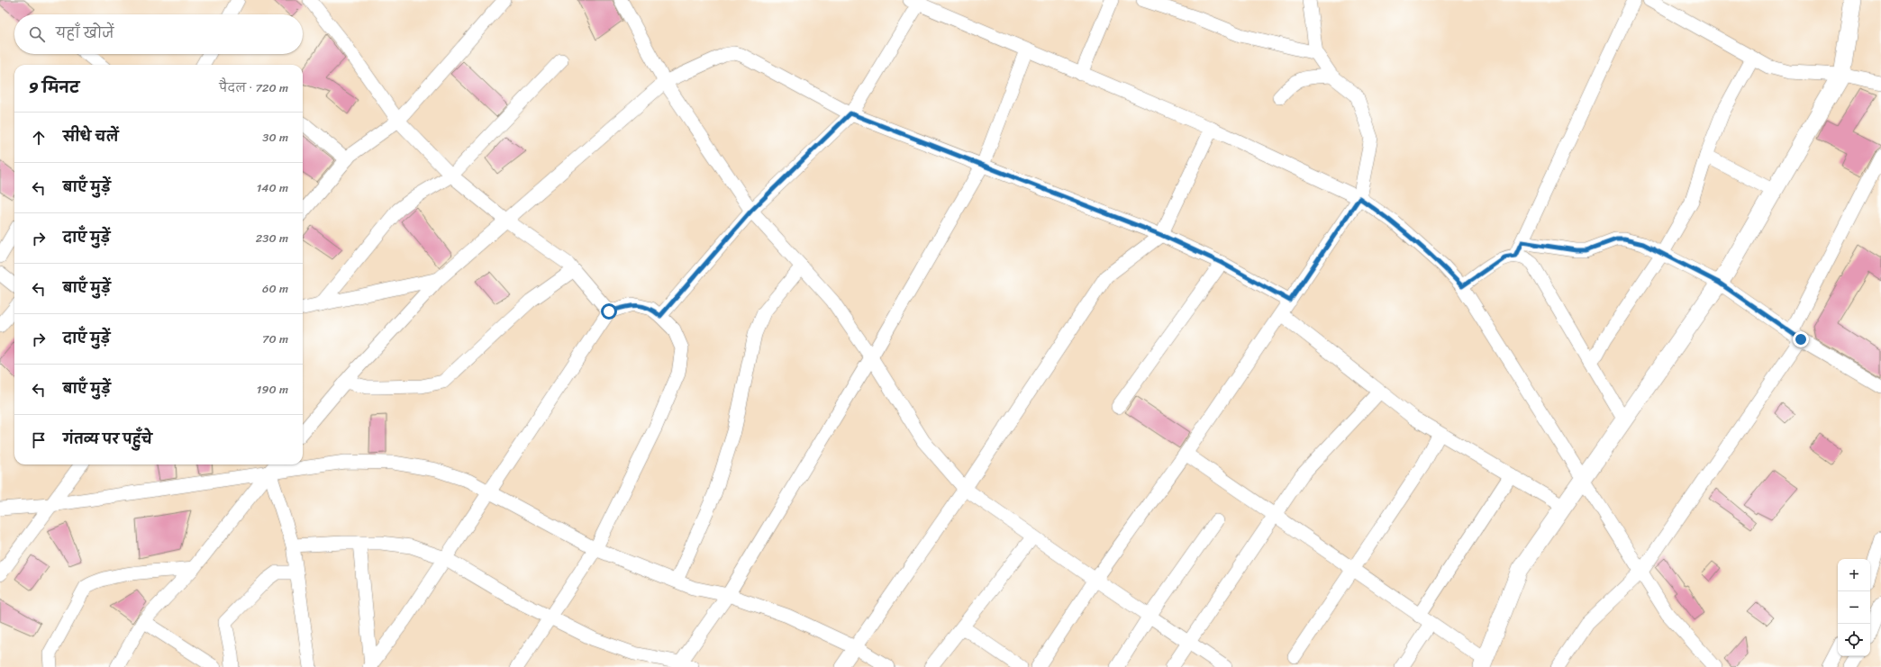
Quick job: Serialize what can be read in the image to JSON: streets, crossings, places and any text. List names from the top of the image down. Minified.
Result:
{"page":{"search":"यहाँ खोजें","heading":["9 मिनट","पैदल · 720 m"],"list":[["सीधे चलें","30 m"],["बाएँ मुड़ें","140 m"],["दाएँ मुड़ें","230 m"],["बाएँ मुड़ें","60 m"],["दाएँ मुड़ें","70 m"],["बाएँ मुड़ें","190 m"],"गंतव्य पर पहुँचे"],"map_buttons":["+","−"]}}
